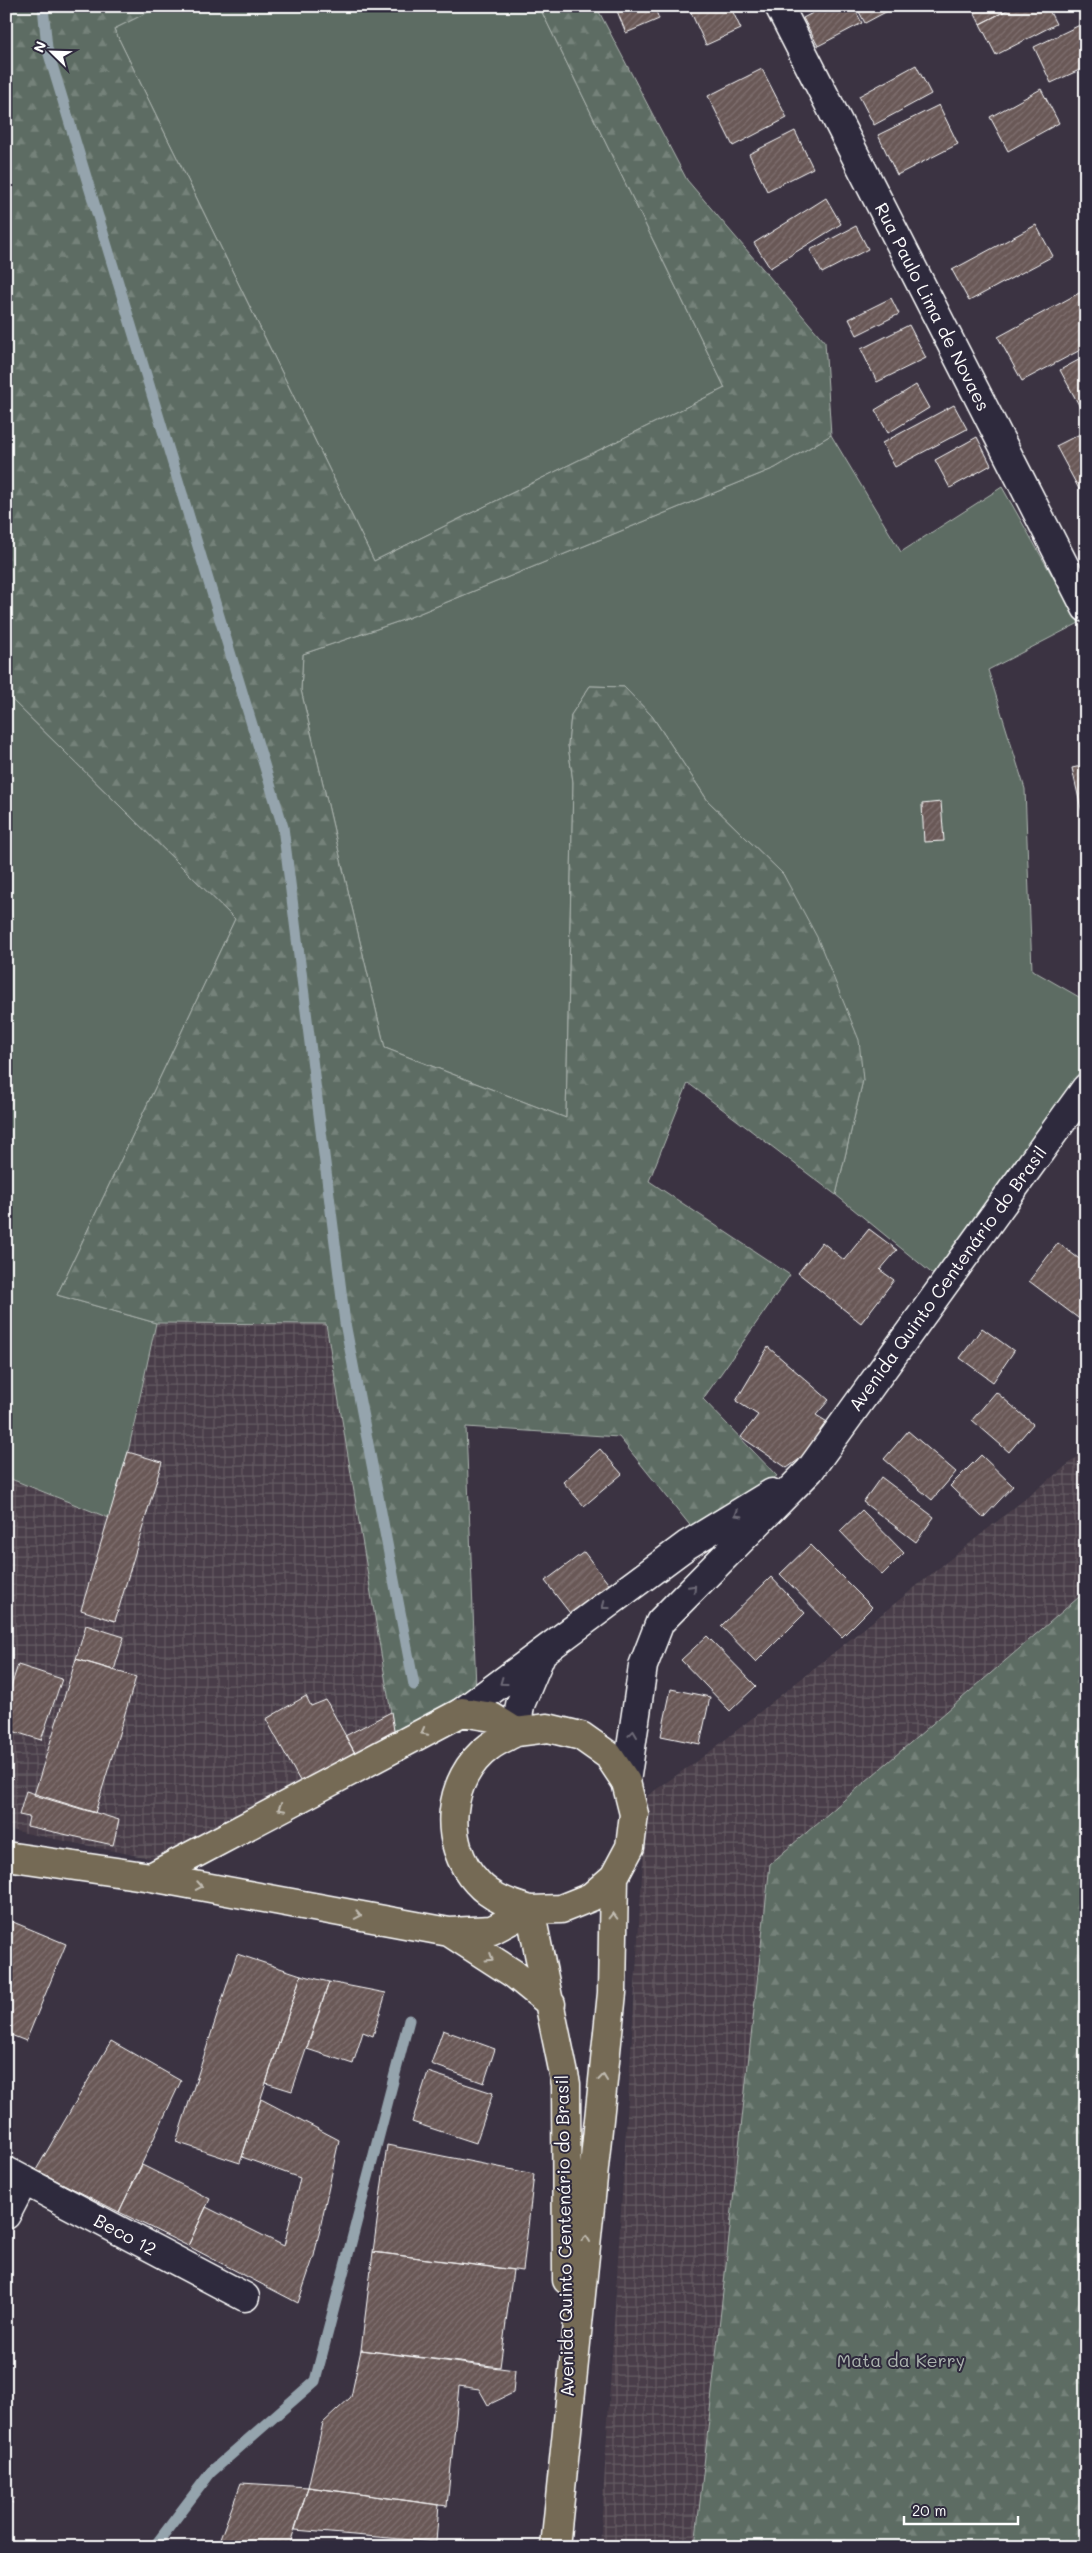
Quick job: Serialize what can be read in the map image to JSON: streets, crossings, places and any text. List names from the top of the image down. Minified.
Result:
{"streets":{"main road":["Avenida Quinto Centenário do Brasil"],"street":["Rua Paulo Lima de Novaes","Beco 12"]},"parks":["Mata da Kerry"],"scale_bar":"20 m","north":"top left"}
